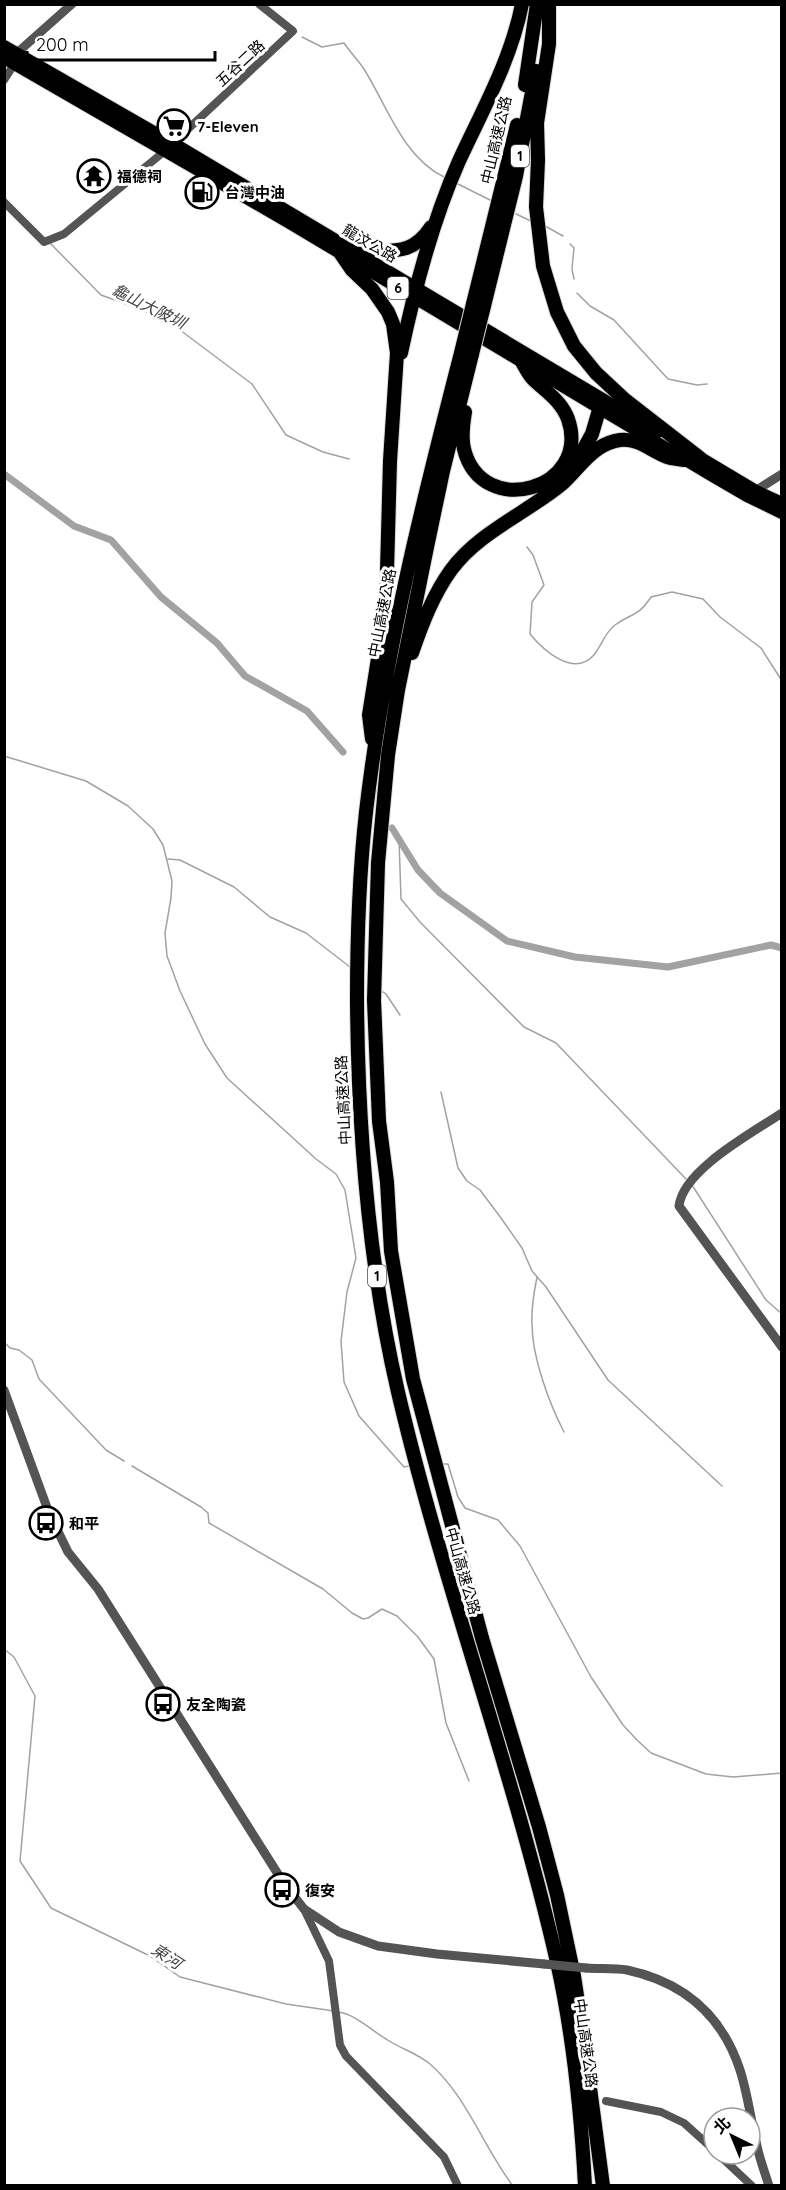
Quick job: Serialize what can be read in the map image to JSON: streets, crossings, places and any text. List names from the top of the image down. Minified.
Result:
{"streets":{"highway":["中山高速公路","1"],"main road":["龍汶公路","6"],"street":["五谷二路"]},"crossings":[["五谷二路","龍汶公路"]],"water":["龜山大陂圳","東河"],"places":{"supermarket":["7-Eleven"],"temple":["福德祠"],"fuel station":["台灣中油"],"bus stop":["和平","友全陶瓷","復安"]},"scale_bar":"200 m","north":"top left"}
